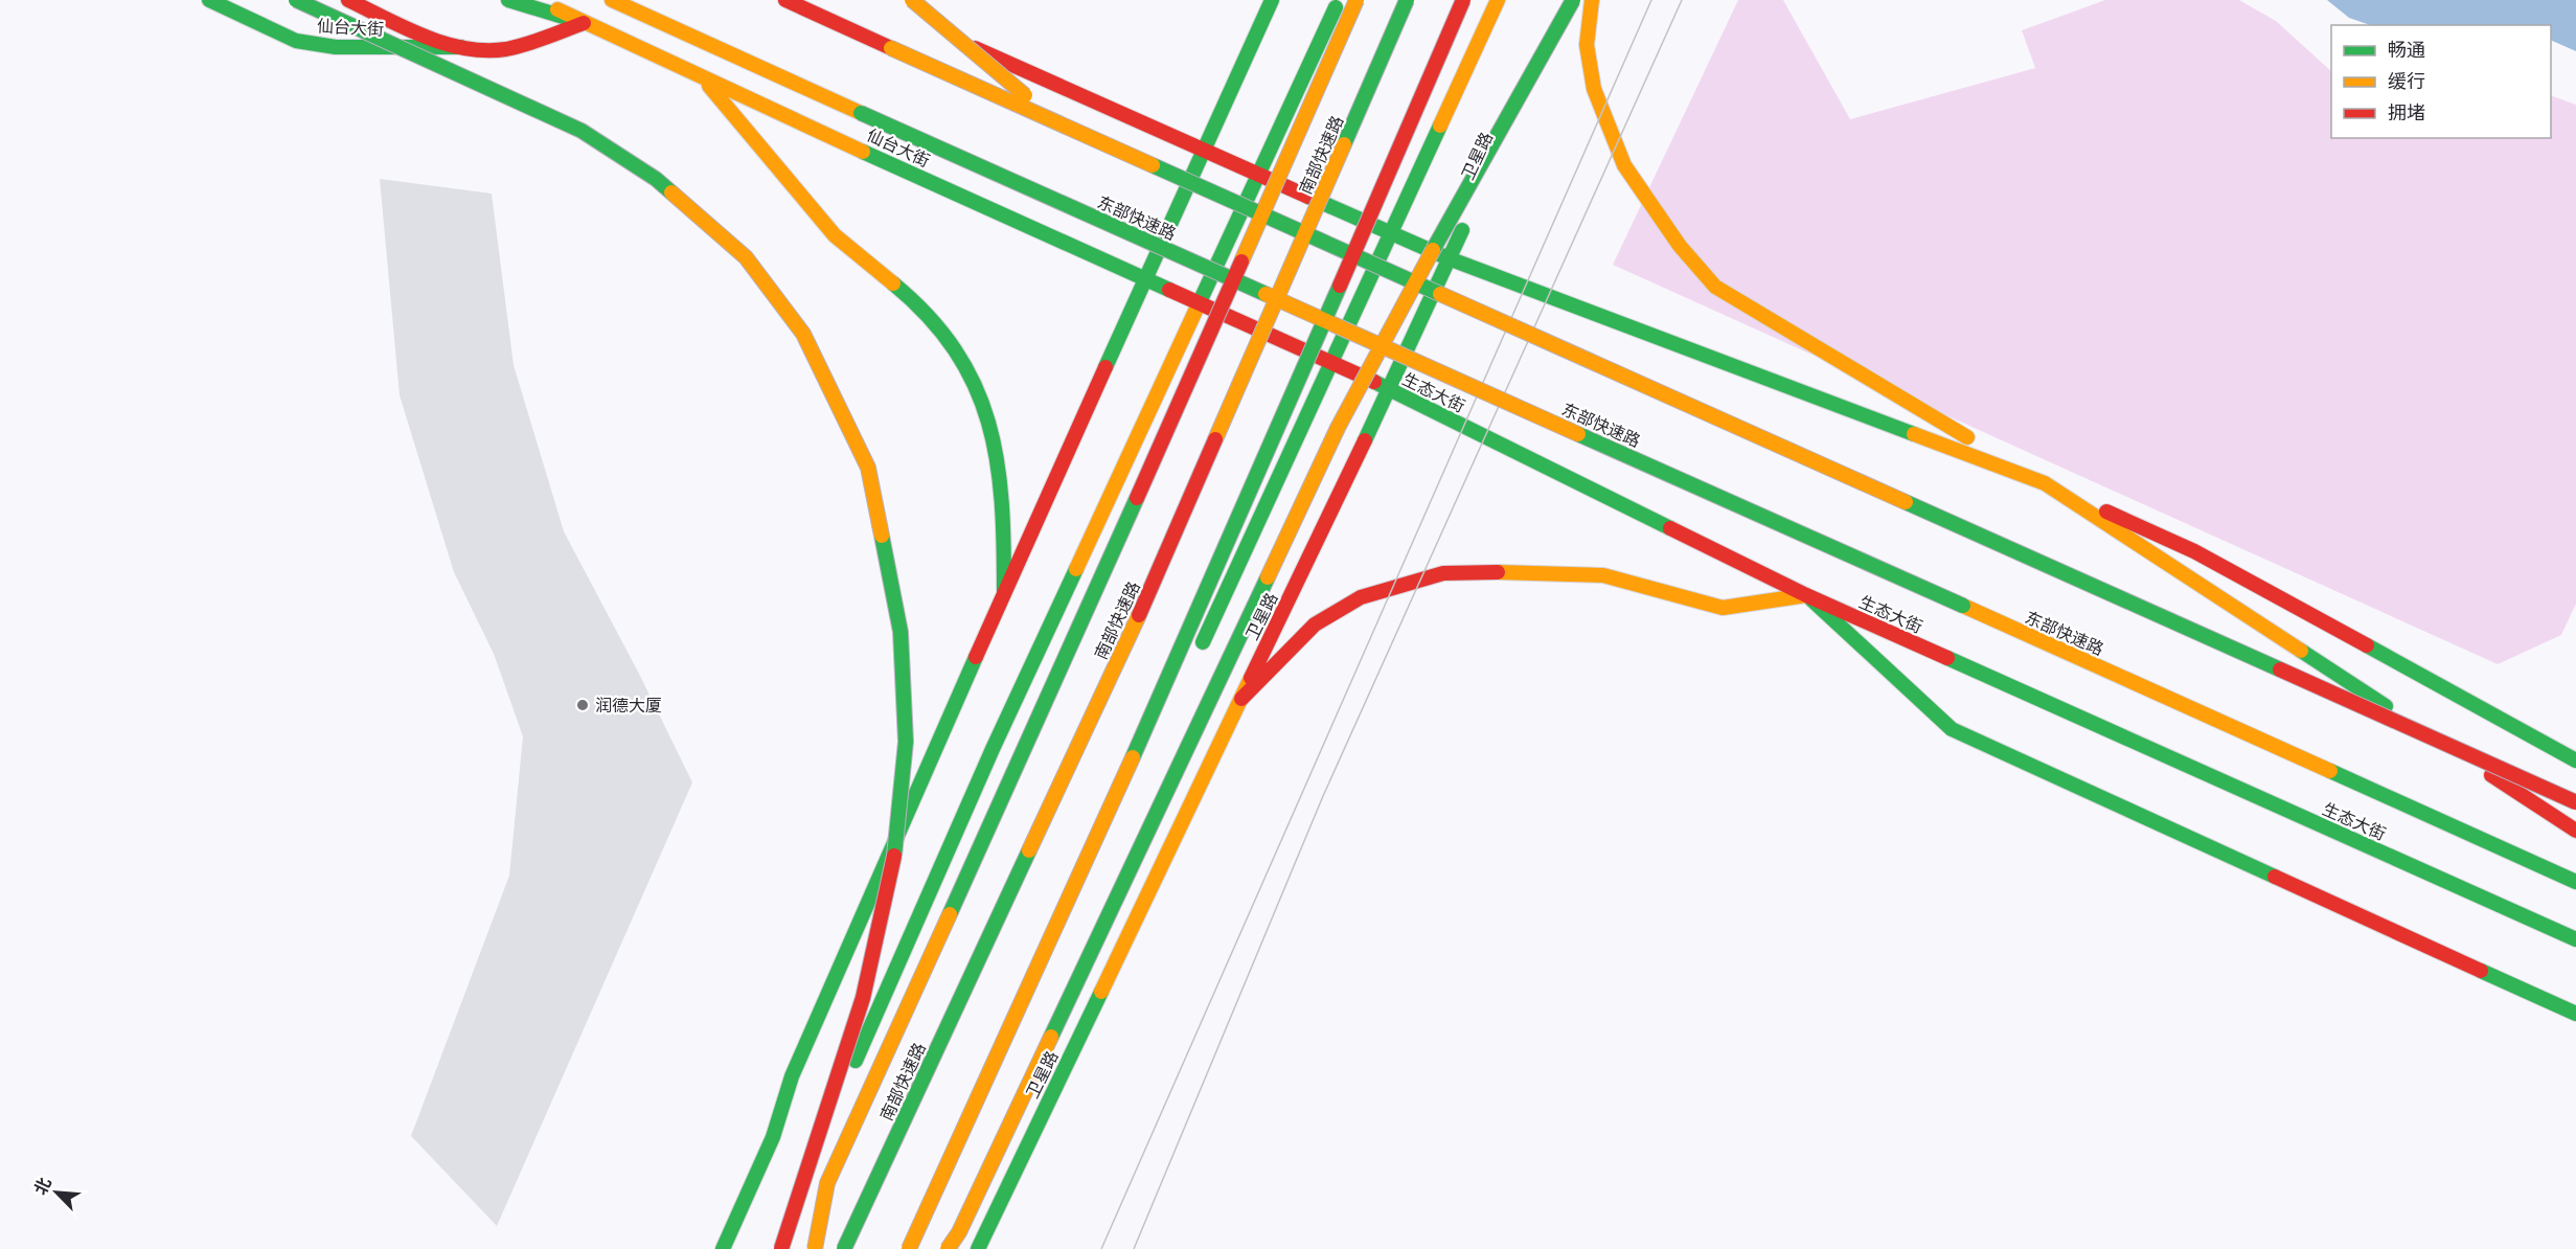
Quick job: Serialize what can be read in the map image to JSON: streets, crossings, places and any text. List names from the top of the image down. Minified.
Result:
{"streets":{"main road":["仙台大街","南部快速路","卫星路","东部快速路","生态大街"]},"crossings":[["仙台大街","生态大街"],["卫星路","生态大街"]],"places":["润德大厦"],"legend":["畅通","缓行","拥堵"],"north":"top left"}
